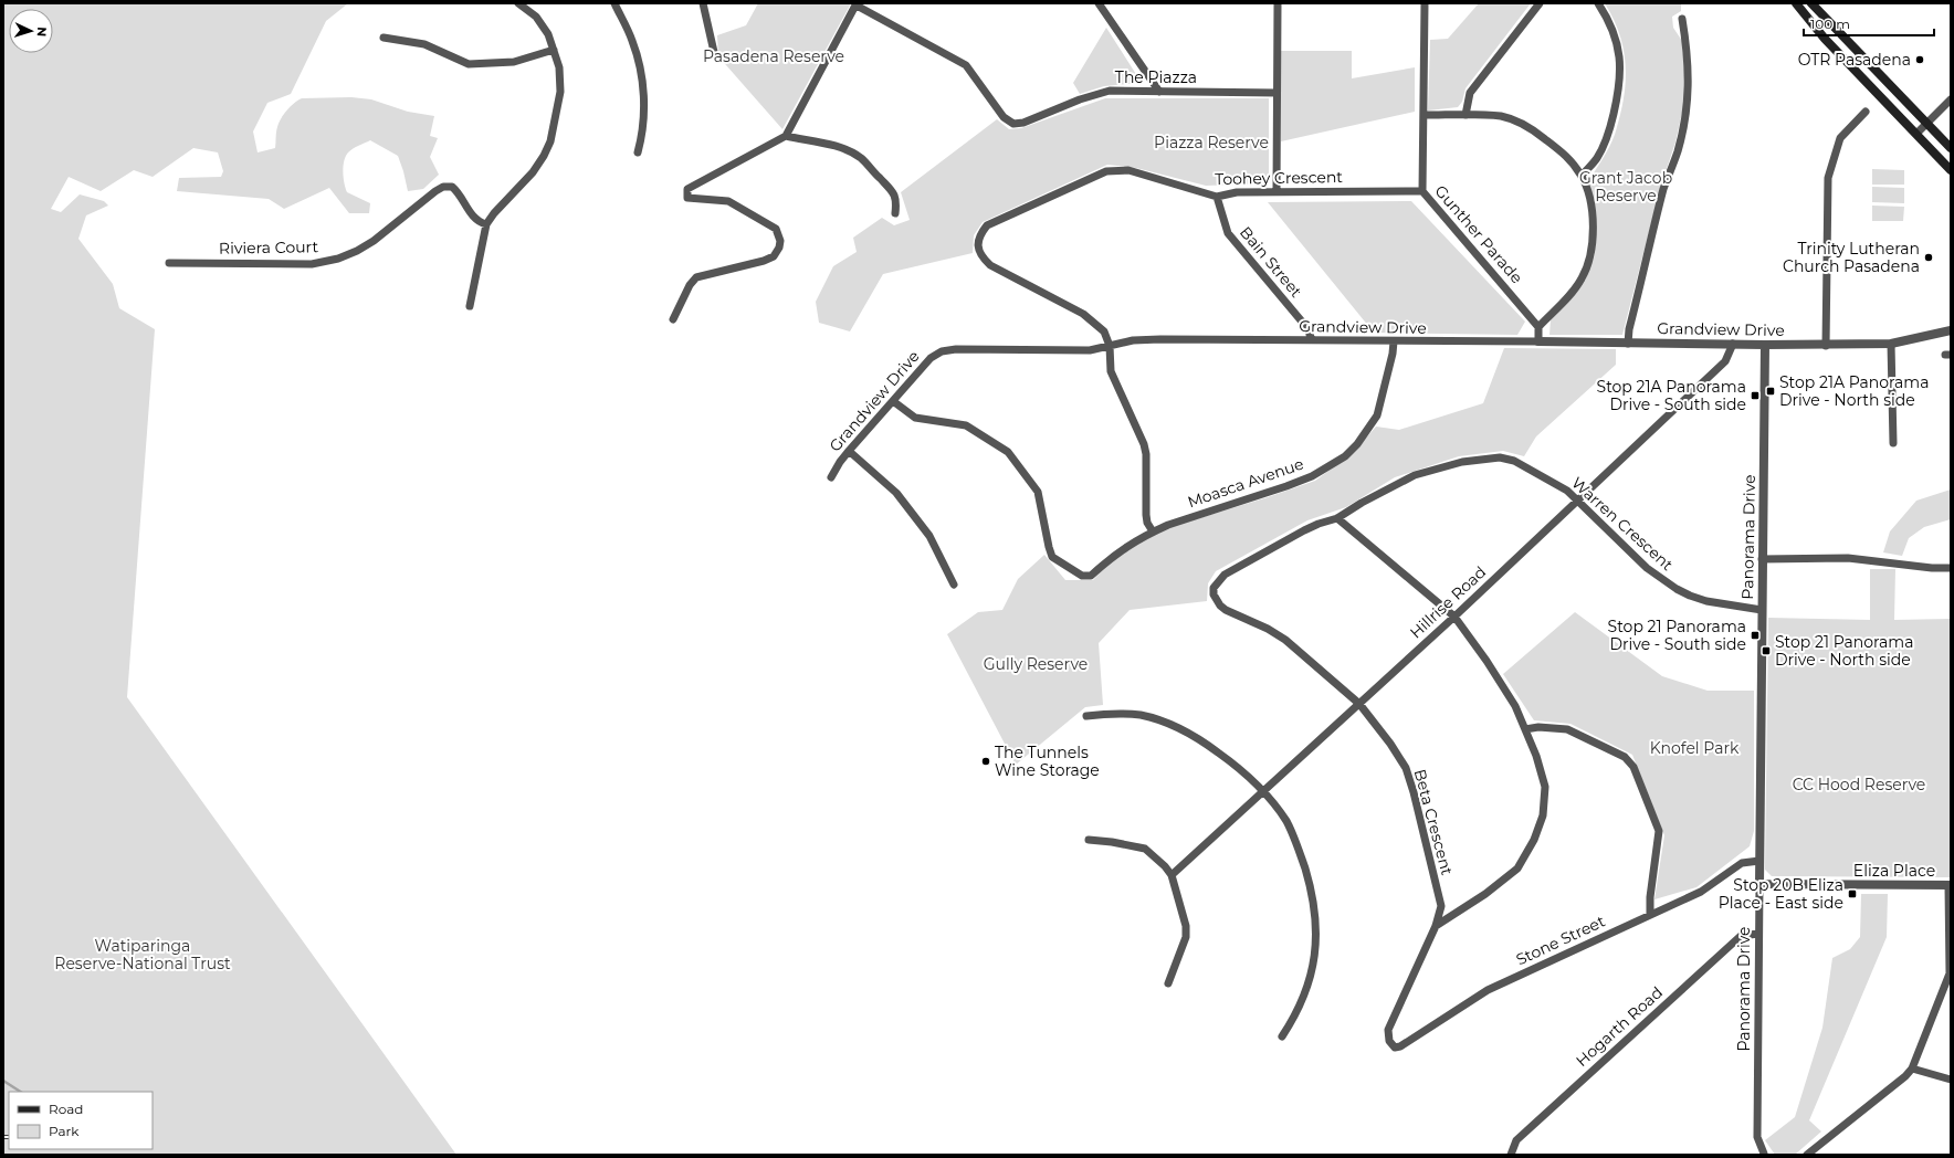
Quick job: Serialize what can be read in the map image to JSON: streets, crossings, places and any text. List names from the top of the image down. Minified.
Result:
{"streets":{"street":["The Piazza","Toohey Crescent","Gunther Parade","Riviera Court","Bain Street","Grandview Drive","Moasca Avenue","Warren Crescent","Panorama Drive","Hillrise Road","Beta Crescent","Eliza Place","Stone Street","Hogarth Road"]},"crossings":[["Toohey Crescent","Gunther Parade"],["Toohey Crescent","Bain Street"],["Toohey Crescent","Grandview Drive"],["Bain Street","Grandview Drive"],["Grandview Drive","Moasca Avenue"],["Grandview Drive","Panorama Drive"],["Grandview Drive","Hillrise Road"],["Warren Crescent","Panorama Drive"],["Warren Crescent","Hillrise Road"],["Warren Crescent","Beta Crescent"],["Panorama Drive","Eliza Place"],["Panorama Drive","Stone Street"],["Panorama Drive","Hogarth Road"],["Hillrise Road","Beta Crescent"],["Beta Crescent","Stone Street"]],"parks":["Pasadena Reserve","Piazza Reserve","Grant Jacob Reserve","Gully Reserve","Knofel Park","CC Hood Reserve","Watiparinga Reserve-National Trust"],"places":{"other":["OTR Pasadena","Trinity Lutheran Church Pasadena","The Tunnels Wine Storage"],"transit":["Stop 21A Panorama Drive - North side","Stop 21A Panorama Drive - South side","Stop 21 Panorama Drive - South side","Stop 21 Panorama Drive - North side","Stop 20B Eliza Place - East side"]},"legend":["Road","Park"],"scale_bar":"100 m","north":"right"}
